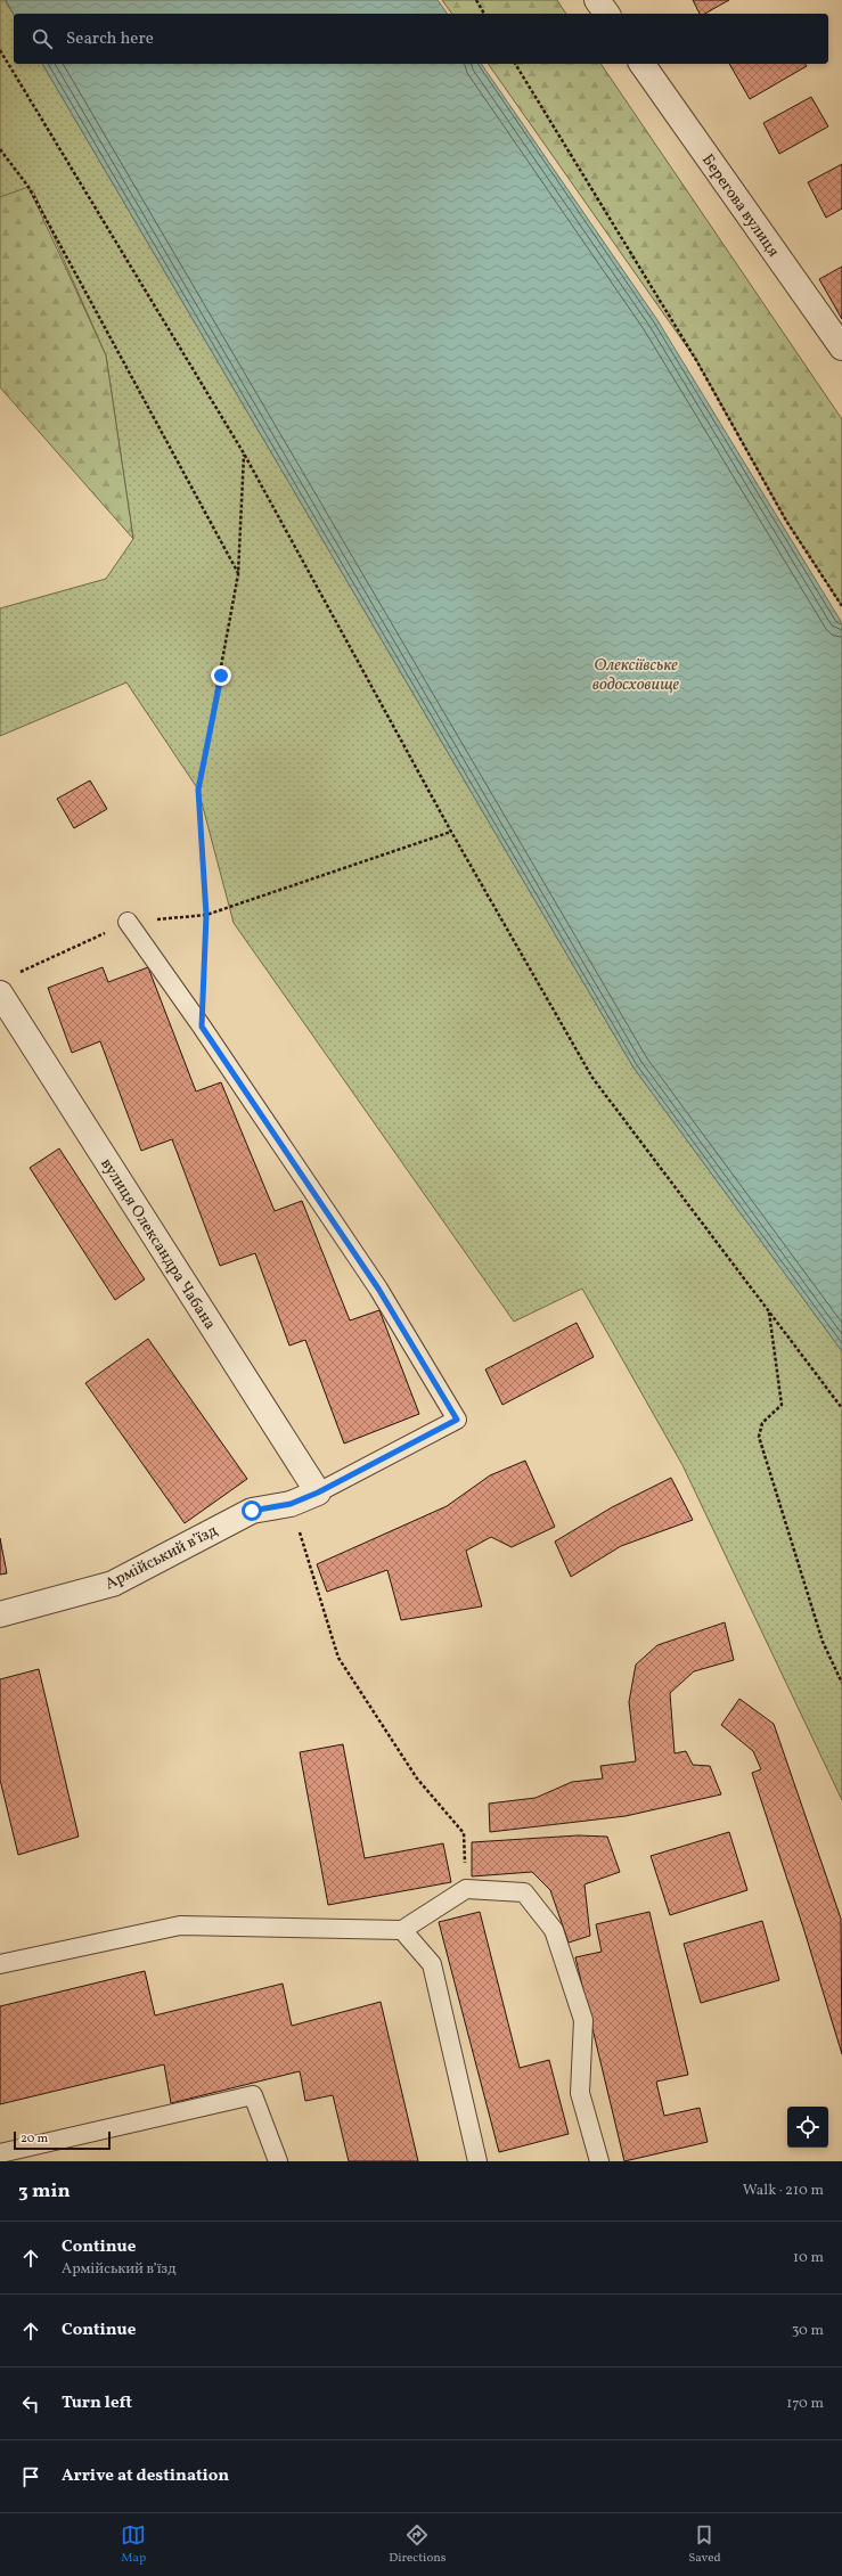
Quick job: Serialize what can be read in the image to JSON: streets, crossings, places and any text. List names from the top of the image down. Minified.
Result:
{"streets":{"street":["Берегова вулиця","вулиця Олександра Чабана","Армійський в’їзд"]},"crossings":[["вулиця Олександра Чабана","Армійський в’їзд"]],"water":["Олексіївське водосховище"],"scale_bar":"20 m","page":{"search":"Search here","scale":"20 m","heading":["3 min","Walk · 210 m"],"list":[["Continue","Армійський в’їзд","10 m"],["Continue","30 m"],["Turn left","170 m"],"Arrive at destination"],"nav":["Map","Directions","Saved"]}}
